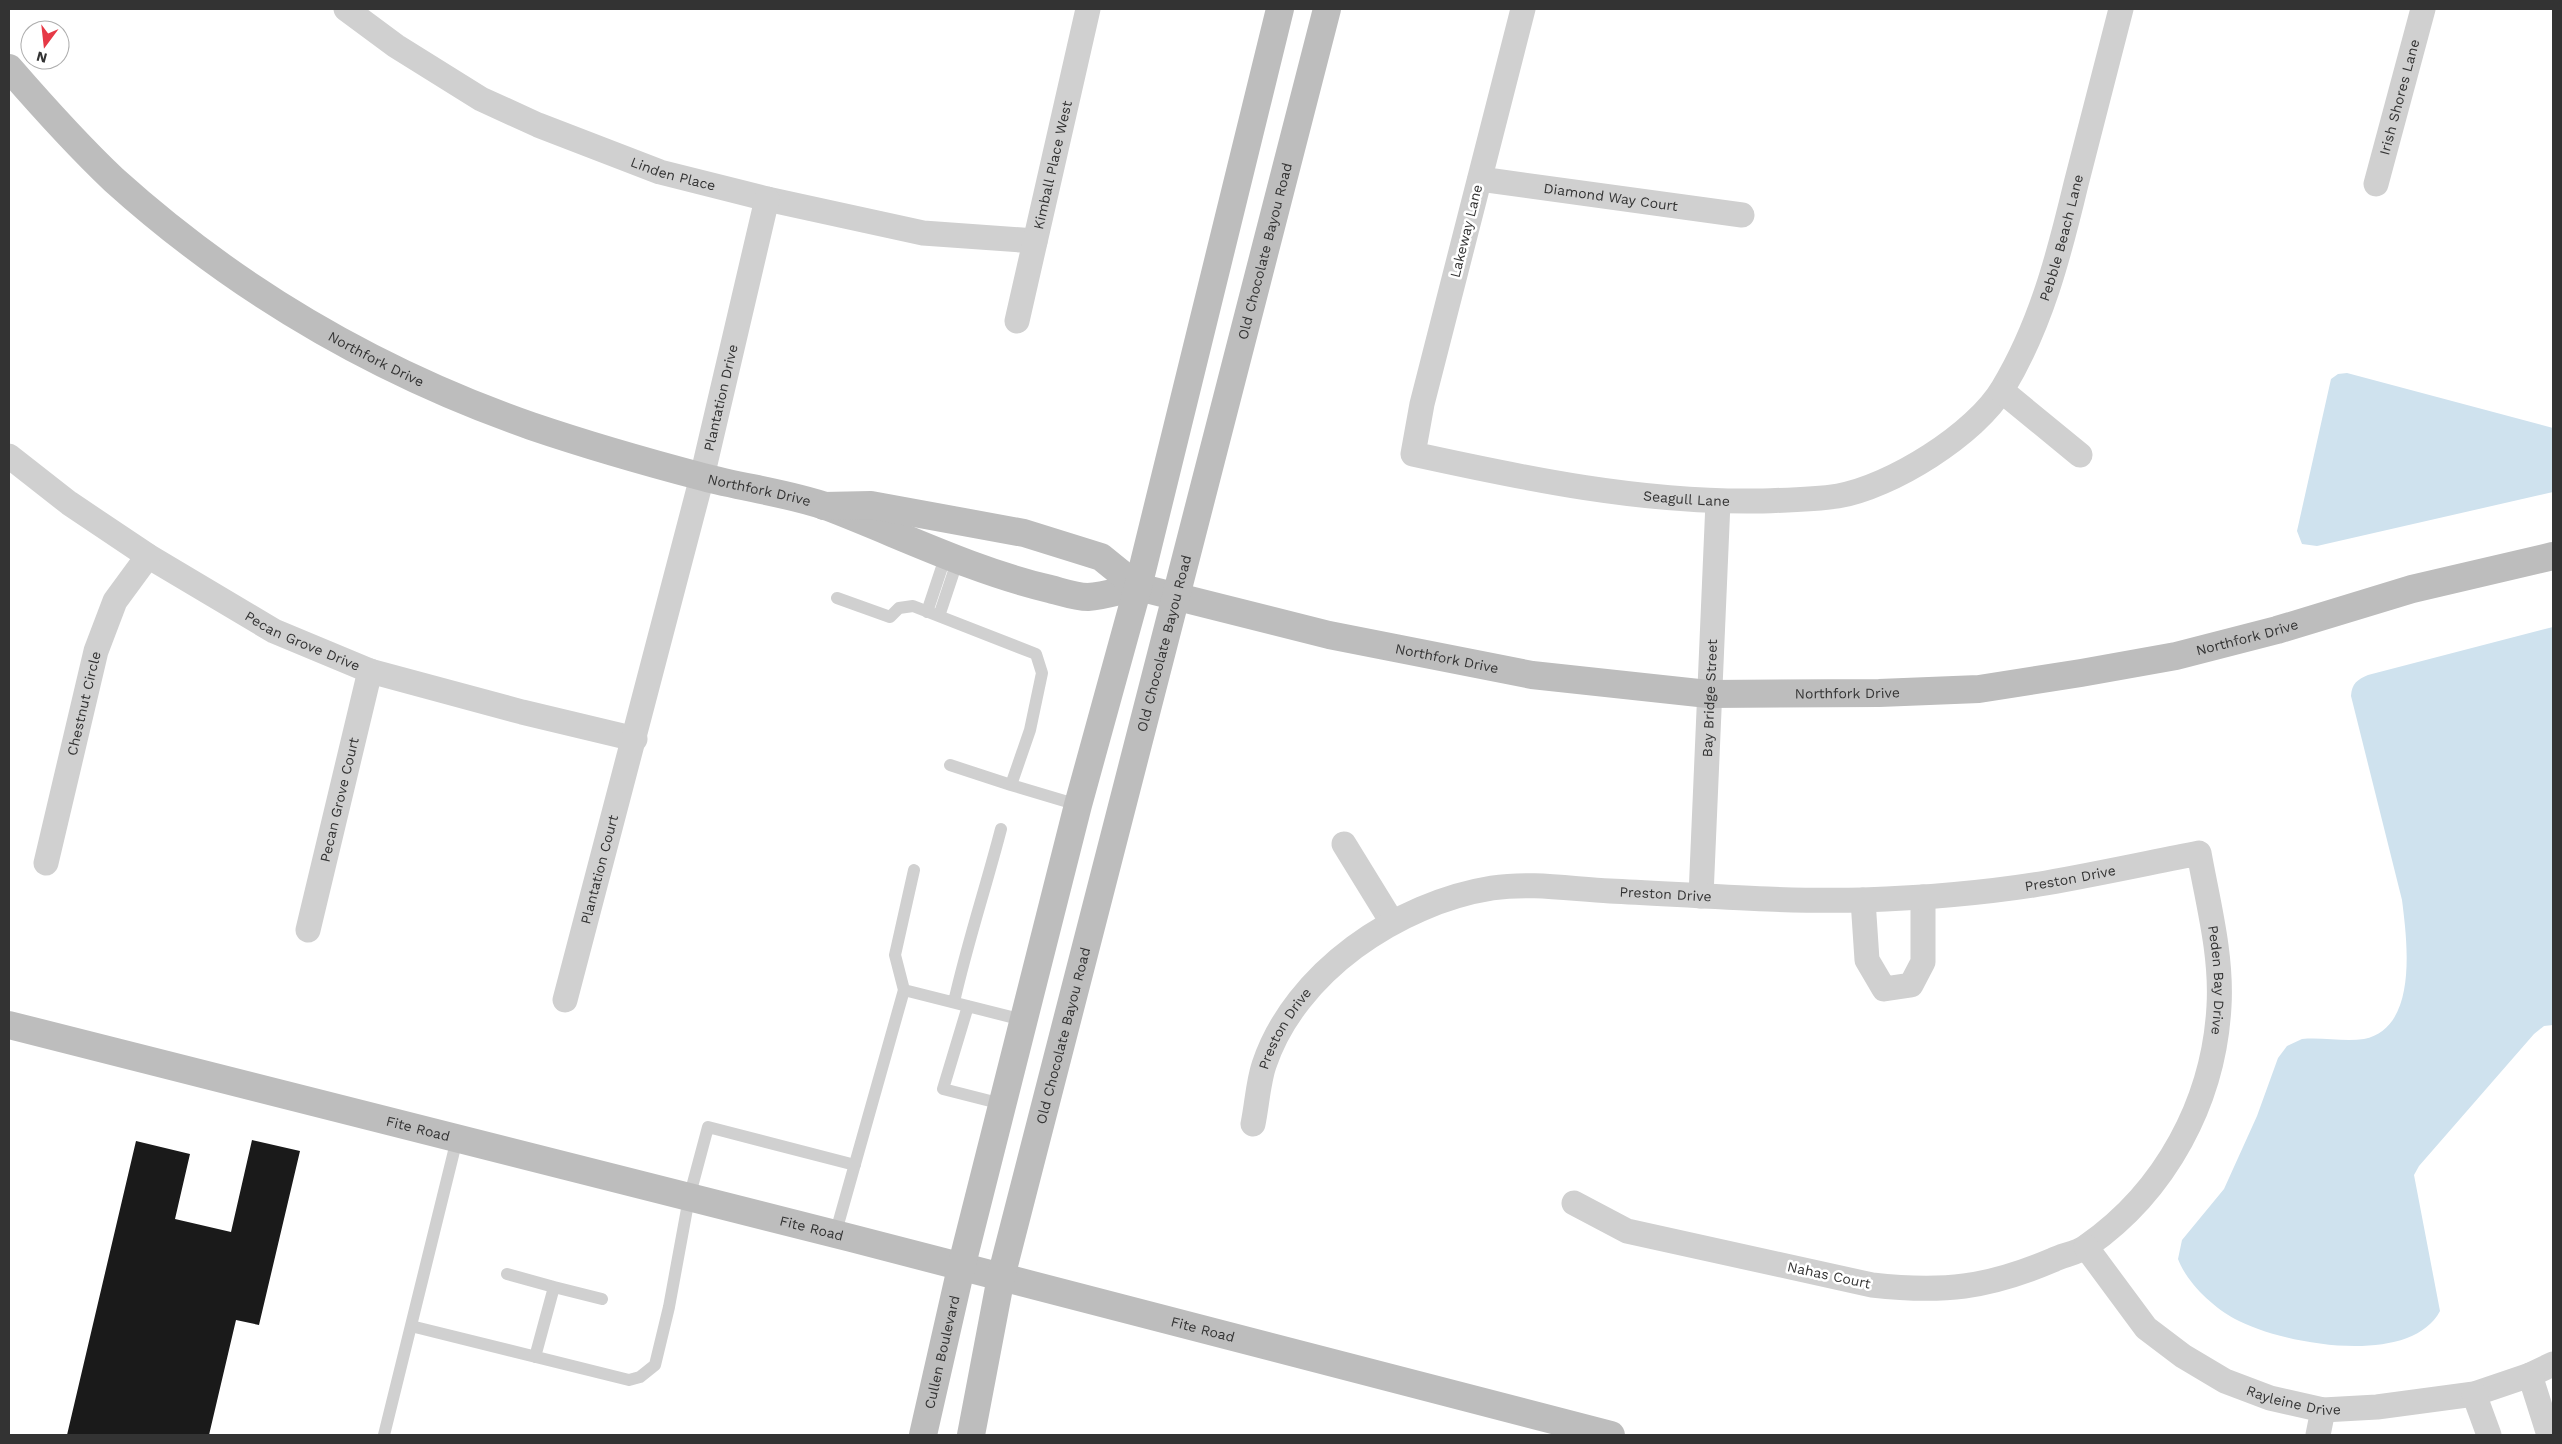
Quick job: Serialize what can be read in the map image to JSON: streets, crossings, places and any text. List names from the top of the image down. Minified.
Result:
{"streets":{"street":["Irish Shores Lane","Kimball Place West","Linden Place","Diamond Way Court","Lakeway Lane","Pebble Beach Lane","Old Chocolate Bayou Road","Northfork Drive","Plantation Drive","Seagull Lane","Pecan Grove Drive","Bay Bridge Street","Chestnut Circle","Pecan Grove Court","Plantation Court","Preston Drive","Peden Bay Drive","Fite Road","Nahas Court","Cullen Boulevard","Rayleine Drive"]},"crossings":[["Kimball Place West","Linden Place"],["Linden Place","Plantation Drive"],["Diamond Way Court","Lakeway Lane"],["Lakeway Lane","Seagull Lane"],["Pebble Beach Lane","Seagull Lane"],["Old Chocolate Bayou Road","Northfork Drive"],["Old Chocolate Bayou Road","Fite Road"],["Northfork Drive","Plantation Drive"],["Northfork Drive","Bay Bridge Street"],["Plantation Drive","Pecan Grove Drive"],["Plantation Drive","Plantation Court"],["Seagull Lane","Bay Bridge Street"],["Pecan Grove Drive","Chestnut Circle"],["Pecan Grove Drive","Pecan Grove Court"],["Pecan Grove Drive","Plantation Court"],["Bay Bridge Street","Preston Drive"],["Preston Drive","Peden Bay Drive"],["Peden Bay Drive","Nahas Court"],["Peden Bay Drive","Rayleine Drive"],["Fite Road","Cullen Boulevard"],["Nahas Court","Rayleine Drive"]],"north":"bottom"}
